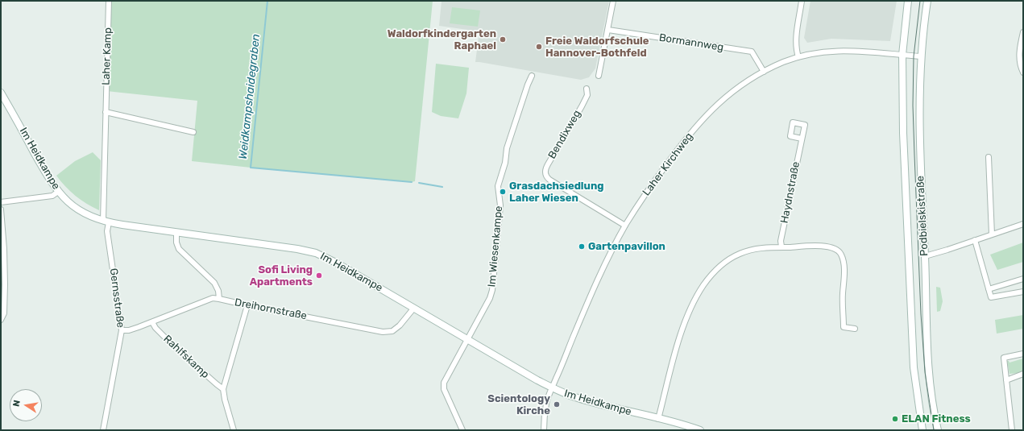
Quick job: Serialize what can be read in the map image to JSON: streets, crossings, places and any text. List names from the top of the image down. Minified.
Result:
{"streets":{"main road":["Im Heidkampe","Podbielskistraße"],"street":["Bormannweg","Laher Kamp","Bendixweg","Laher Kirchweg","Haydnstraße","Im Wiesenkampe","Gernsstraße","Dreihornstraße","Rahlfskamp"]},"crossings":[["Bormannweg","Laher Kirchweg"],["Laher Kamp","Im Heidkampe"],["Laher Kamp","Gernsstraße"],["Bendixweg","Laher Kirchweg"],["Im Heidkampe","Laher Kirchweg"],["Im Heidkampe","Im Wiesenkampe"],["Im Heidkampe","Gernsstraße"],["Im Heidkampe","Dreihornstraße"],["Laher Kirchweg","Podbielskistraße"],["Gernsstraße","Dreihornstraße"],["Dreihornstraße","Rahlfskamp"]],"water":["Weidkampshaidegraben"],"places":["Waldorfkindergarten Raphael","Freie Waldorfschule Hannover-Bothfeld","Grasdachsiedlung Laher Wiesen","Gartenpavillon","Sofi Living Apartments","Scientology Kirche","ELAN Fitness"],"north":"left"}
